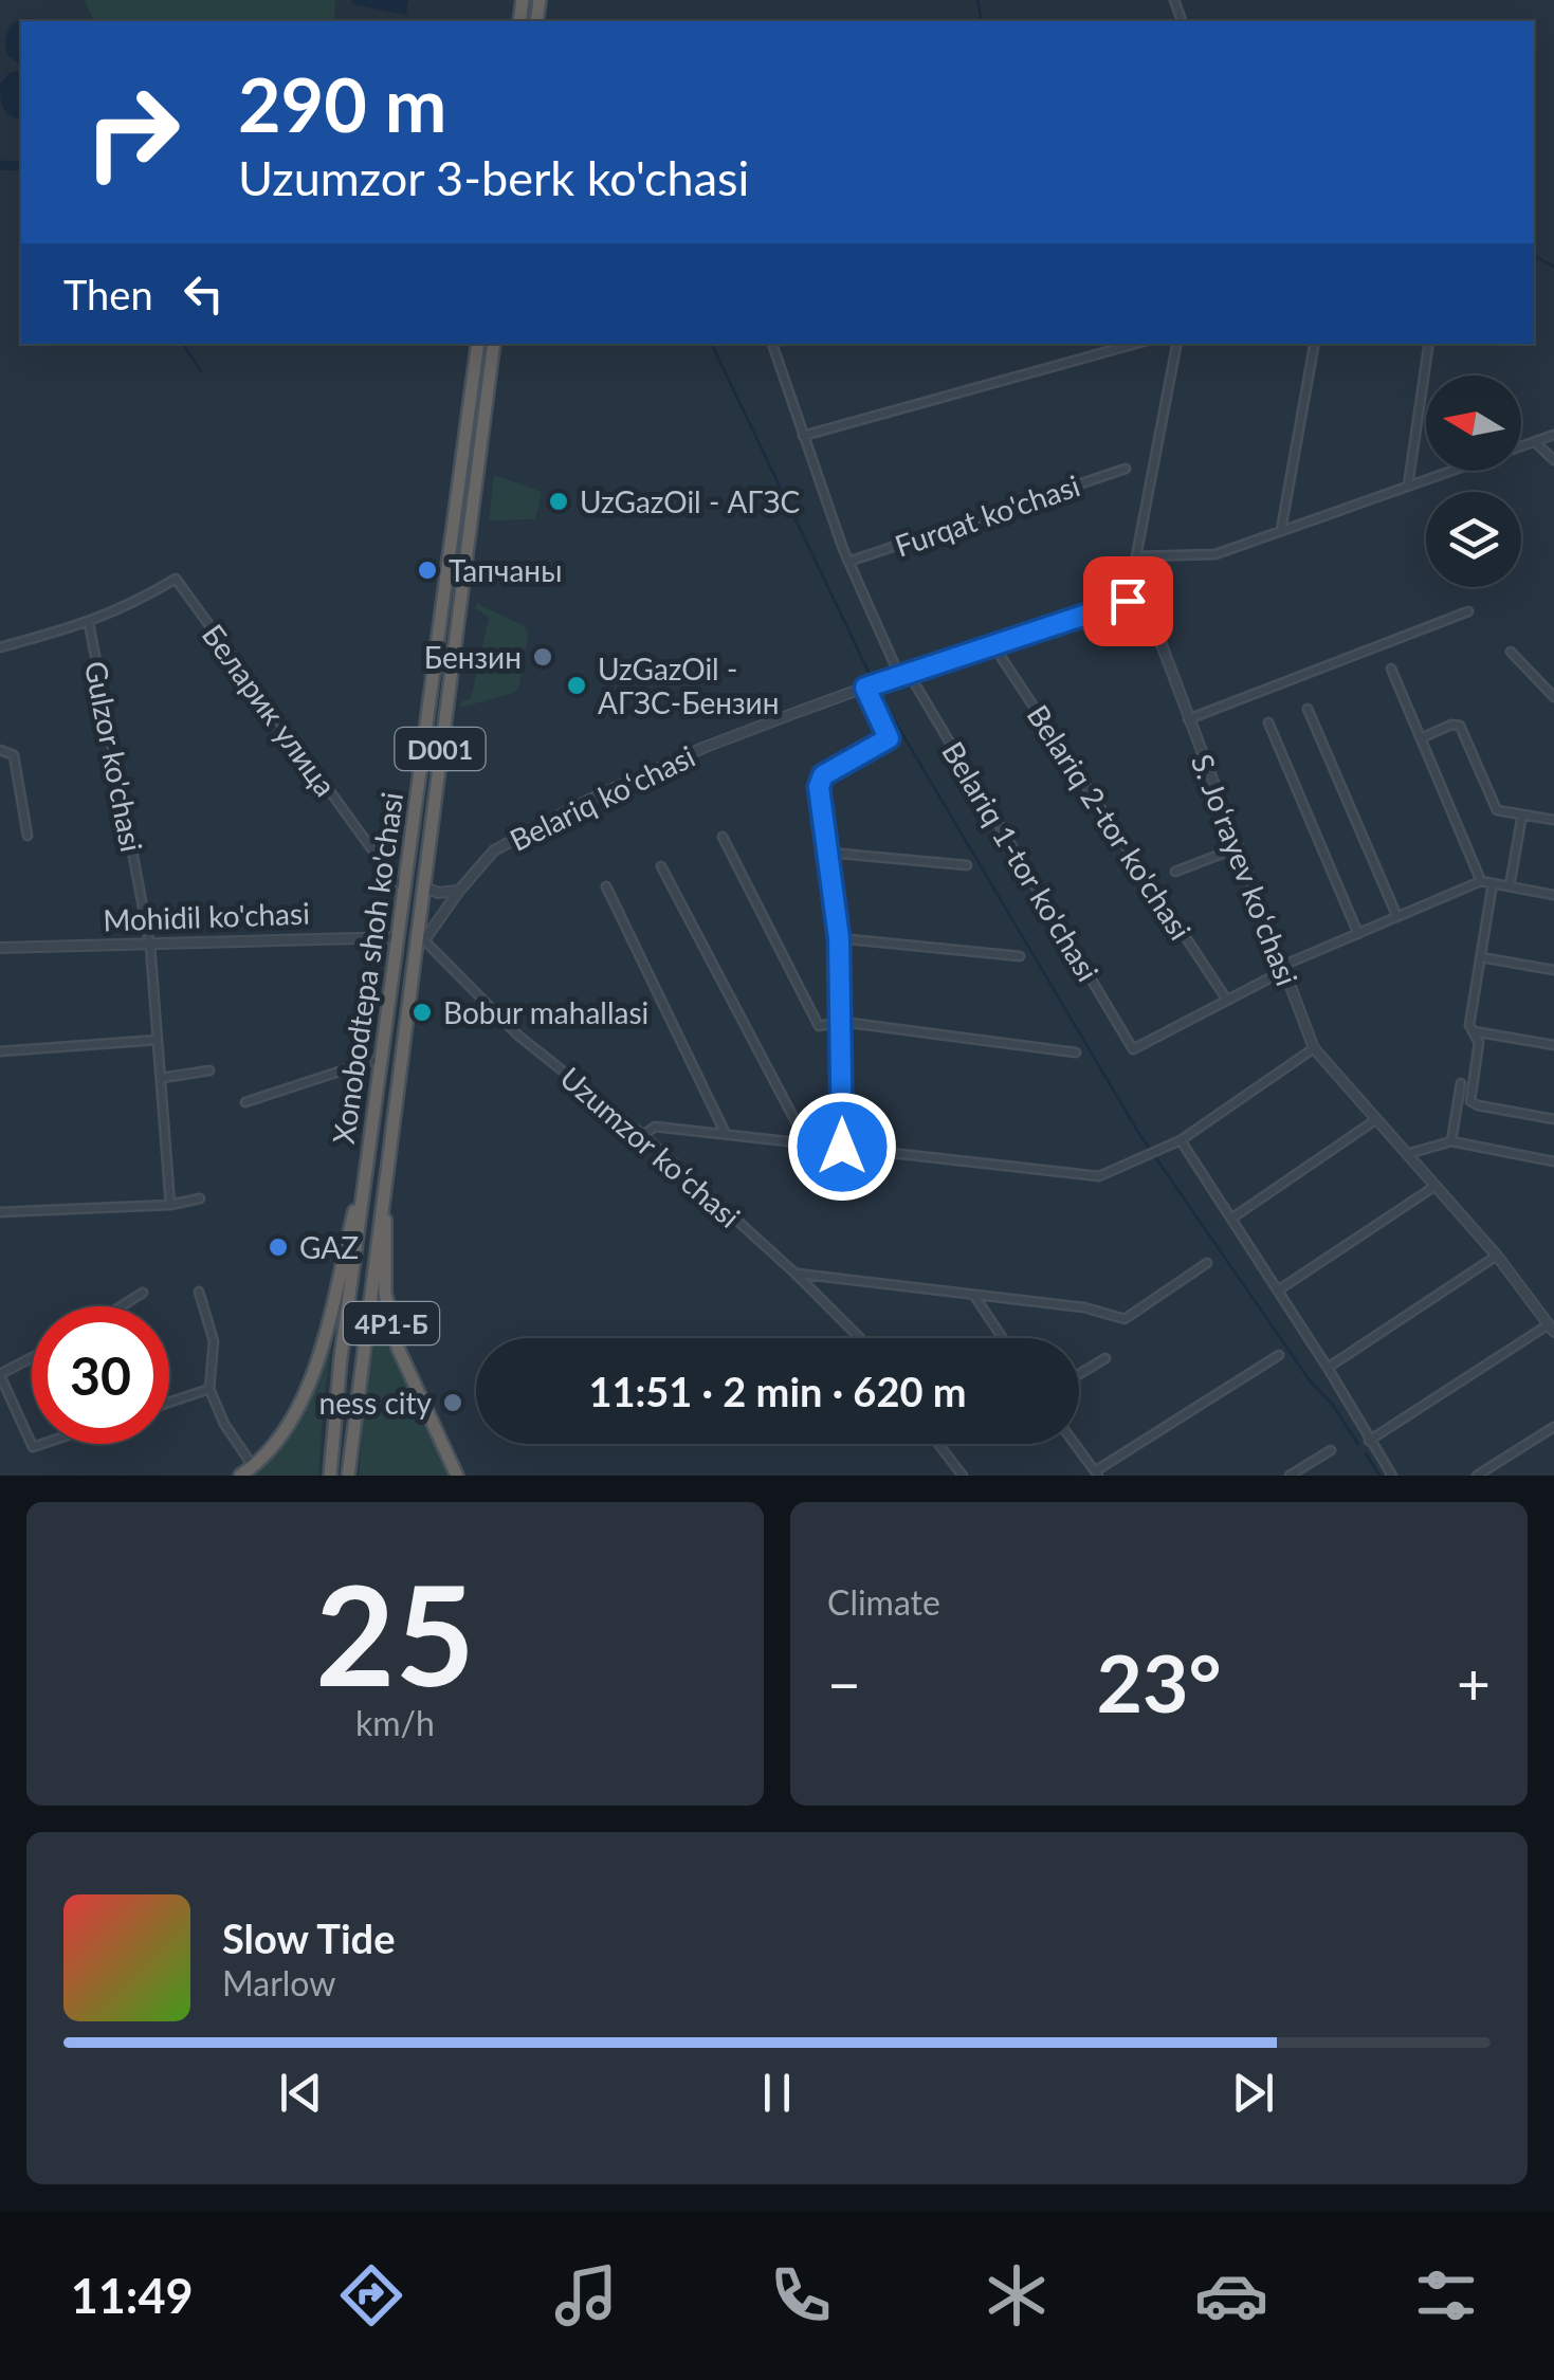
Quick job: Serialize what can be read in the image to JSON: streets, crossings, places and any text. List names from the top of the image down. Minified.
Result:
{"streets":{"highway":["D001","Mohidil ko'chasi","Xonobodtepa shoh ko'chasi","4Р1-Б"],"street":["Furqat ko'chasi","Беларик улица","Gulzor ko'chasi","Belariq koʻchasi","Belariq 2-tor ko'chasi","Belariq 1-tor ko'chasi","S. Joʻrayev koʻchasi","Uzumzor koʻchasi"]},"crossings":[["Furqat ko'chasi","Belariq 1-tor ko'chasi"],["Беларик улица","Gulzor ko'chasi"],["Беларик улица","Xonobodtepa shoh ko'chasi"],["Gulzor ko'chasi","Mohidil ko'chasi"],["Belariq koʻchasi","Belariq 2-tor ko'chasi"],["Belariq koʻchasi","Belariq 1-tor ko'chasi"],["Belariq koʻchasi","S. Joʻrayev koʻchasi"],["Belariq koʻchasi","Mohidil ko'chasi"],["Belariq koʻchasi","Xonobodtepa shoh ko'chasi"],["Belariq koʻchasi","Uzumzor koʻchasi"],["Belariq 2-tor ko'chasi","Belariq 1-tor ko'chasi"],["Mohidil ko'chasi","Xonobodtepa shoh ko'chasi"],["Mohidil ko'chasi","Uzumzor koʻchasi"],["Xonobodtepa shoh ko'chasi","Uzumzor koʻchasi"],["Xonobodtepa shoh ko'chasi","4Р1-Б"]],"places":["UzGazOil - АГЗС","Тапчаны","Бензин","UzGazOil - АГЗС-Бензин","Bobur mahallasi","GAZ","ness city"],"north":"left","page":{"turn":["290 m","Uzumzor 3-berk ko'chasi"],"then":"Then","limit":"30","trip":"11:51 · 2 min · 620 m","tile":[["25","km/h"],"Climate"],"heat":["−","23°","+"],"song":["Slow Tide","Marlow"],"tabs":"11:49"}}
